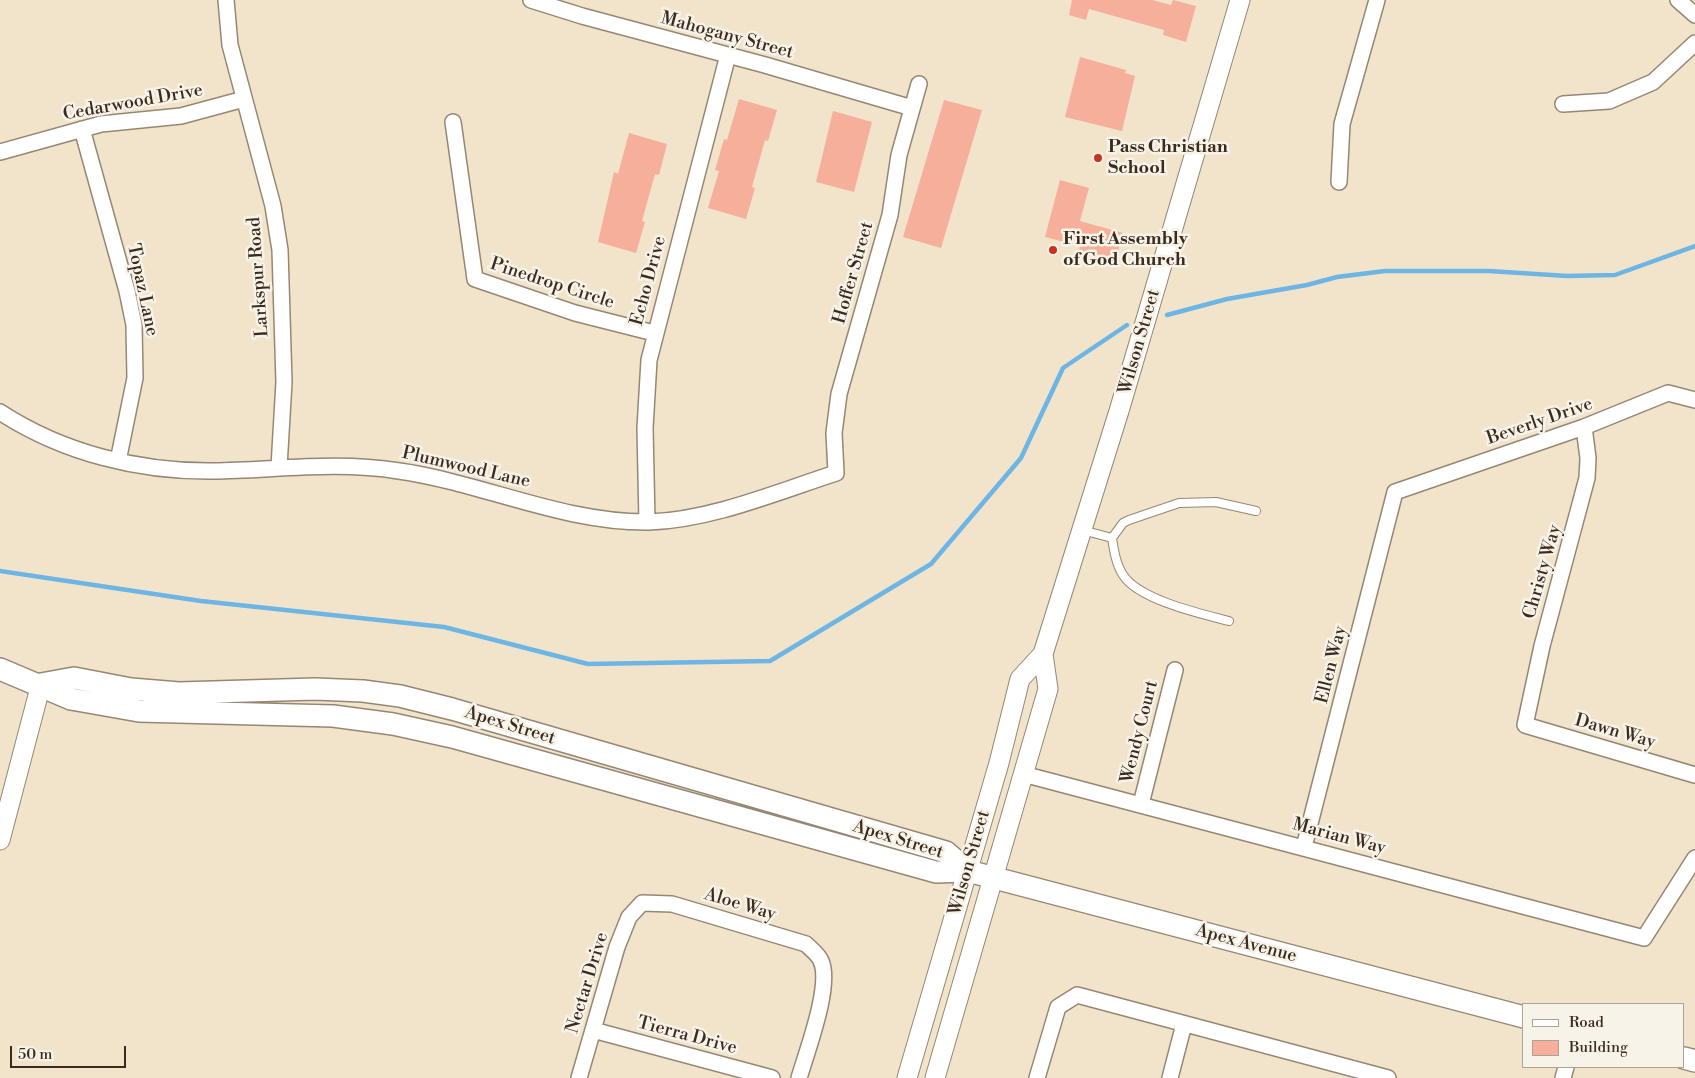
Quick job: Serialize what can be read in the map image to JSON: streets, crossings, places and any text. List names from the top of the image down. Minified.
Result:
{"streets":{"main road":["Apex Street","Apex Avenue"],"street":["Mahogany Street","Cedarwood Drive","Hoffer Street","Larkspur Road","Echo Drive","Pinedrop Circle","Topaz Lane","Wilson Street","Beverly Drive","Plumwood Lane","Christy Way","Ellen Way","Wendy Court","Dawn Way","Marian Way","Aloe Way","Nectar Drive","Tierra Drive"]},"crossings":[["Mahogany Street","Hoffer Street"],["Mahogany Street","Echo Drive"],["Cedarwood Drive","Larkspur Road"],["Cedarwood Drive","Topaz Lane"],["Hoffer Street","Plumwood Lane"],["Larkspur Road","Plumwood Lane"],["Echo Drive","Pinedrop Circle"],["Echo Drive","Plumwood Lane"],["Topaz Lane","Plumwood Lane"],["Wilson Street","Apex Street"],["Wilson Street","Marian Way"],["Wilson Street","Apex Avenue"],["Beverly Drive","Christy Way"],["Beverly Drive","Ellen Way"],["Christy Way","Dawn Way"],["Ellen Way","Marian Way"],["Apex Street","Apex Avenue"],["Wendy Court","Marian Way"],["Aloe Way","Nectar Drive"],["Nectar Drive","Tierra Drive"]],"places":["Pass Christian School","First Assembly of God Church"],"legend":["Road","Building"],"scale_bar":"50 m"}
